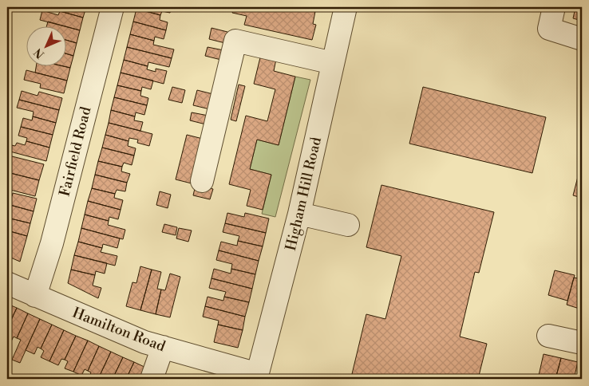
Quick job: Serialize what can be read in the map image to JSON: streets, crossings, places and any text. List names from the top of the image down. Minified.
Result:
{"streets":{"street":["Fairfield Road","Higham Hill Road","Hamilton Road"]},"crossings":[["Fairfield Road","Hamilton Road"],["Higham Hill Road","Hamilton Road"]],"north":"bottom left"}
